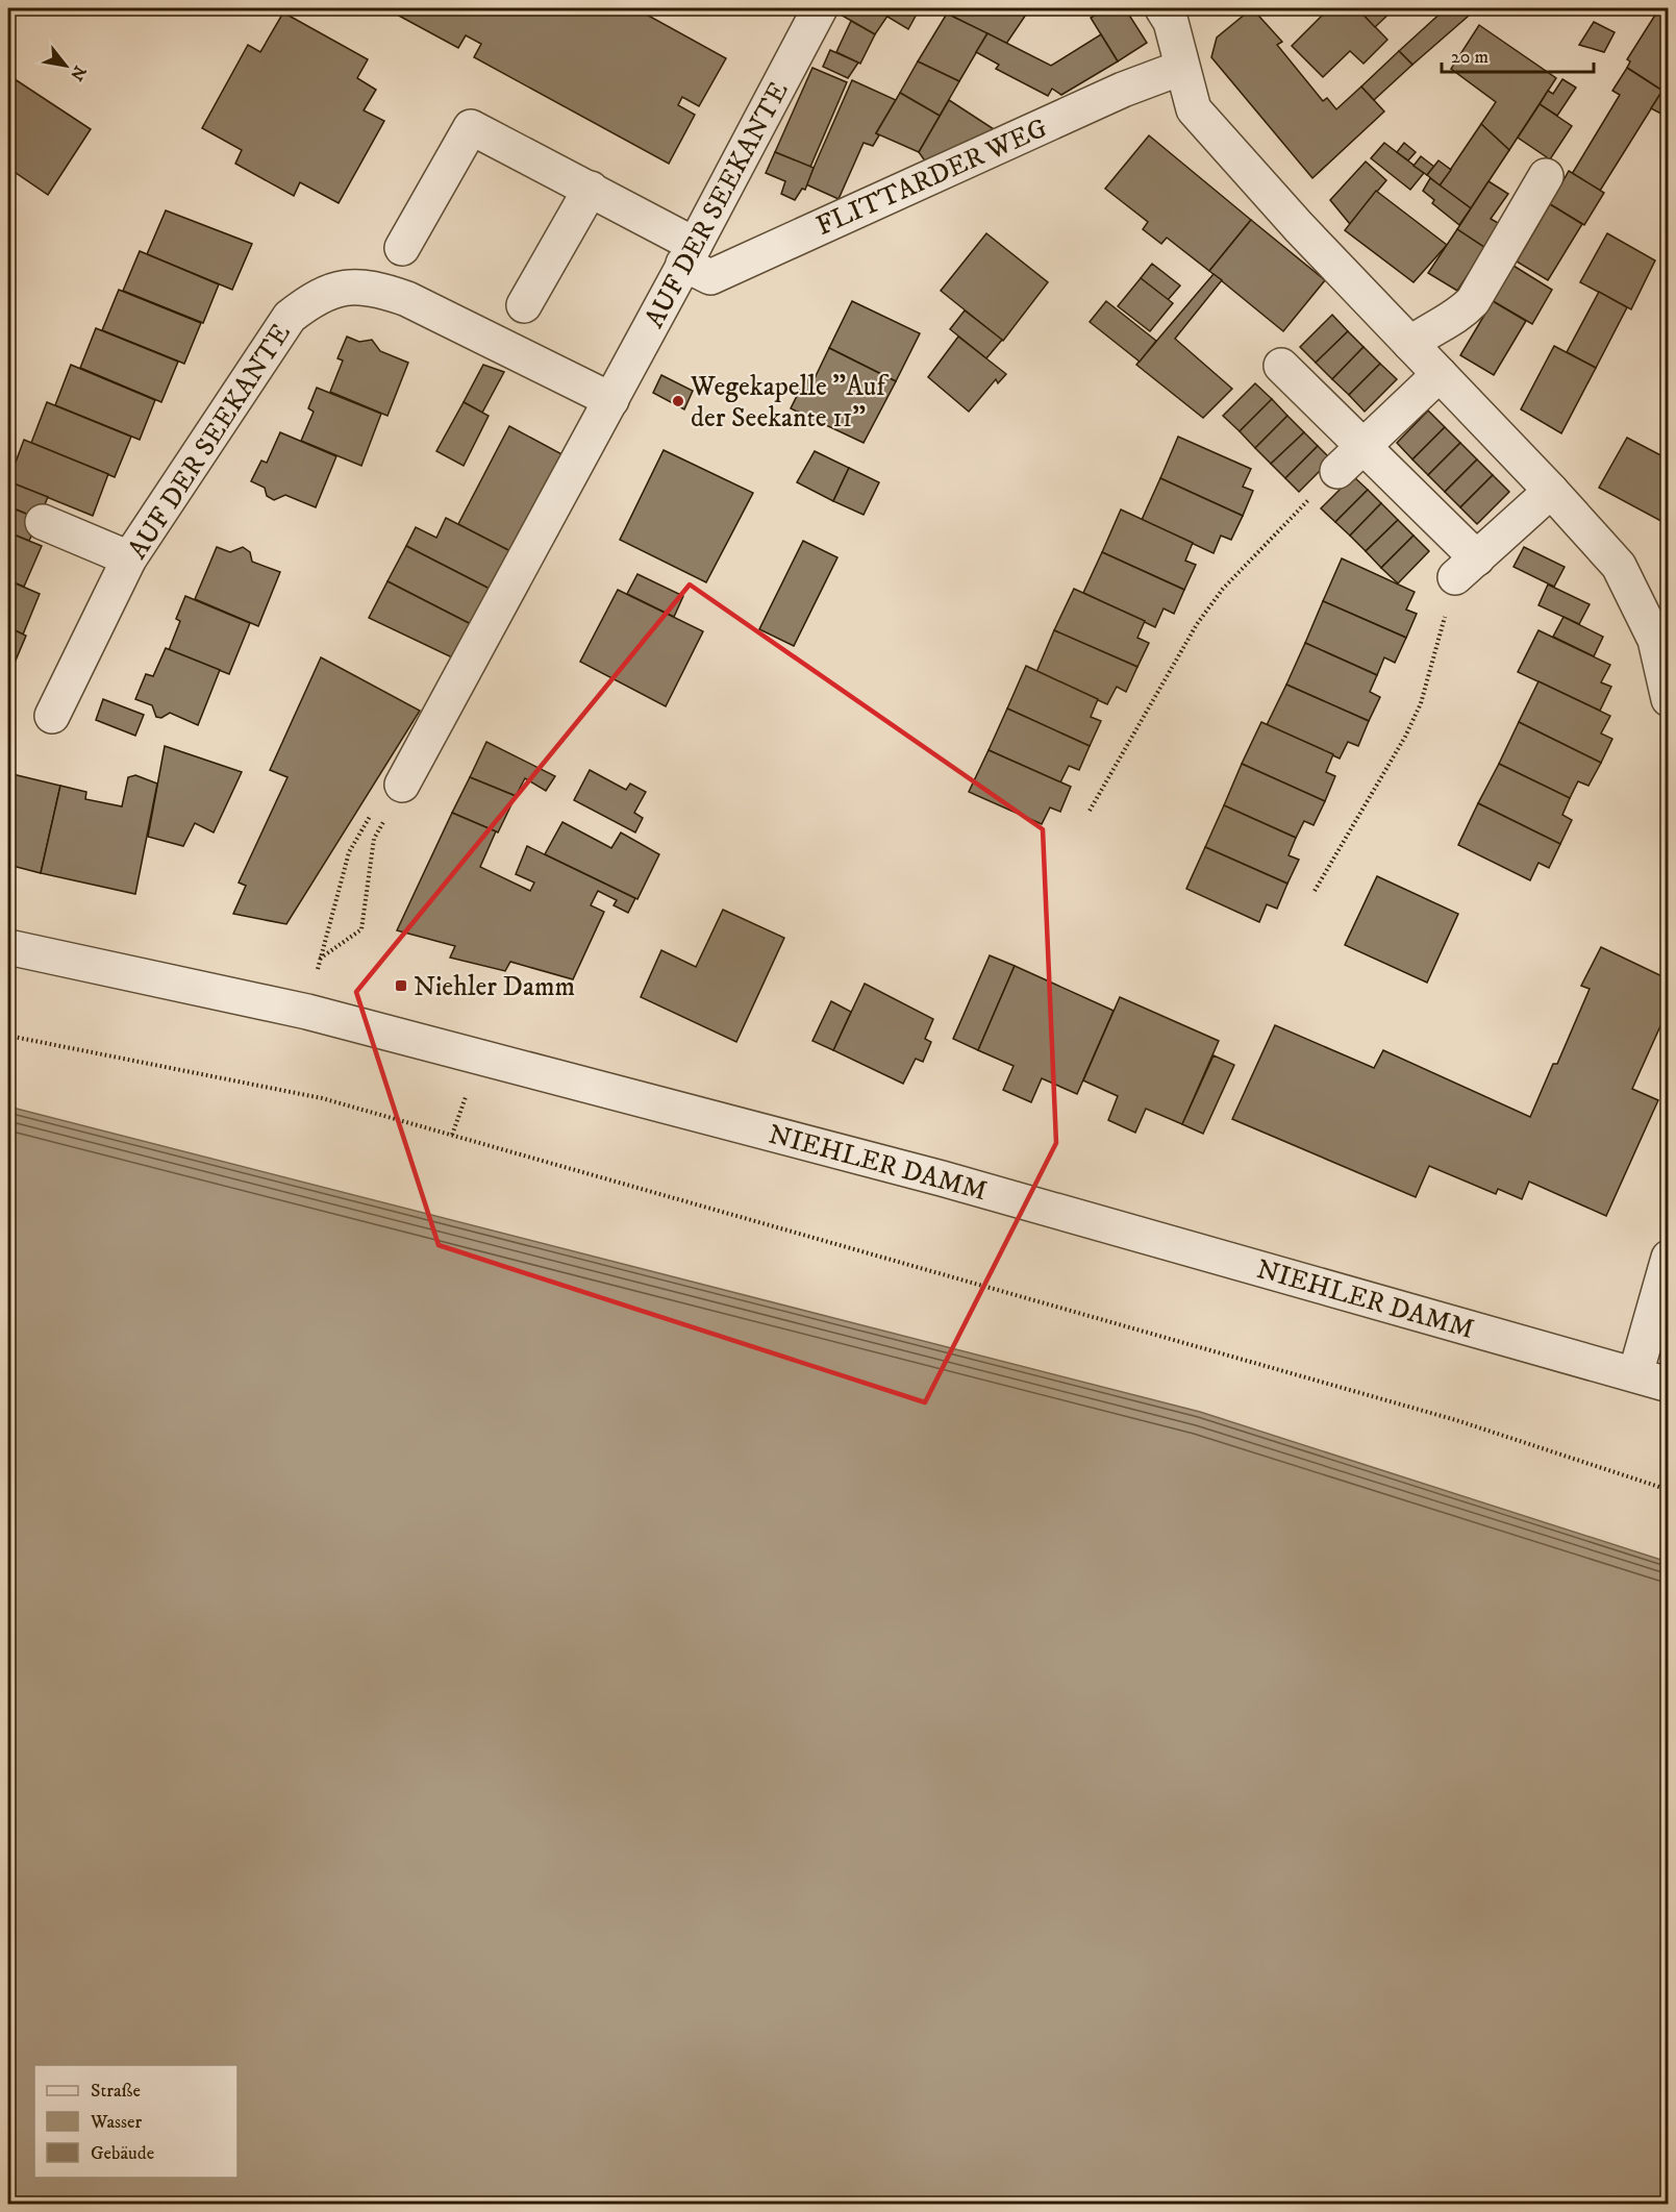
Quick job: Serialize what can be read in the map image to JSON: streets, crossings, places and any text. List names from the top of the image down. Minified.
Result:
{"streets":{"street":["FLITTARDER WEG","AUF DER SEEKANTE","NIEHLER DAMM"]},"crossings":[["FLITTARDER WEG","AUF DER SEEKANTE"]],"places":{"other":["Wegekapelle \"Auf der Seekante 11\""],"transit":["Niehler Damm"]},"legend":["Straße","Wasser","Gebäude"],"scale_bar":"20 m","north":"bottom right"}
